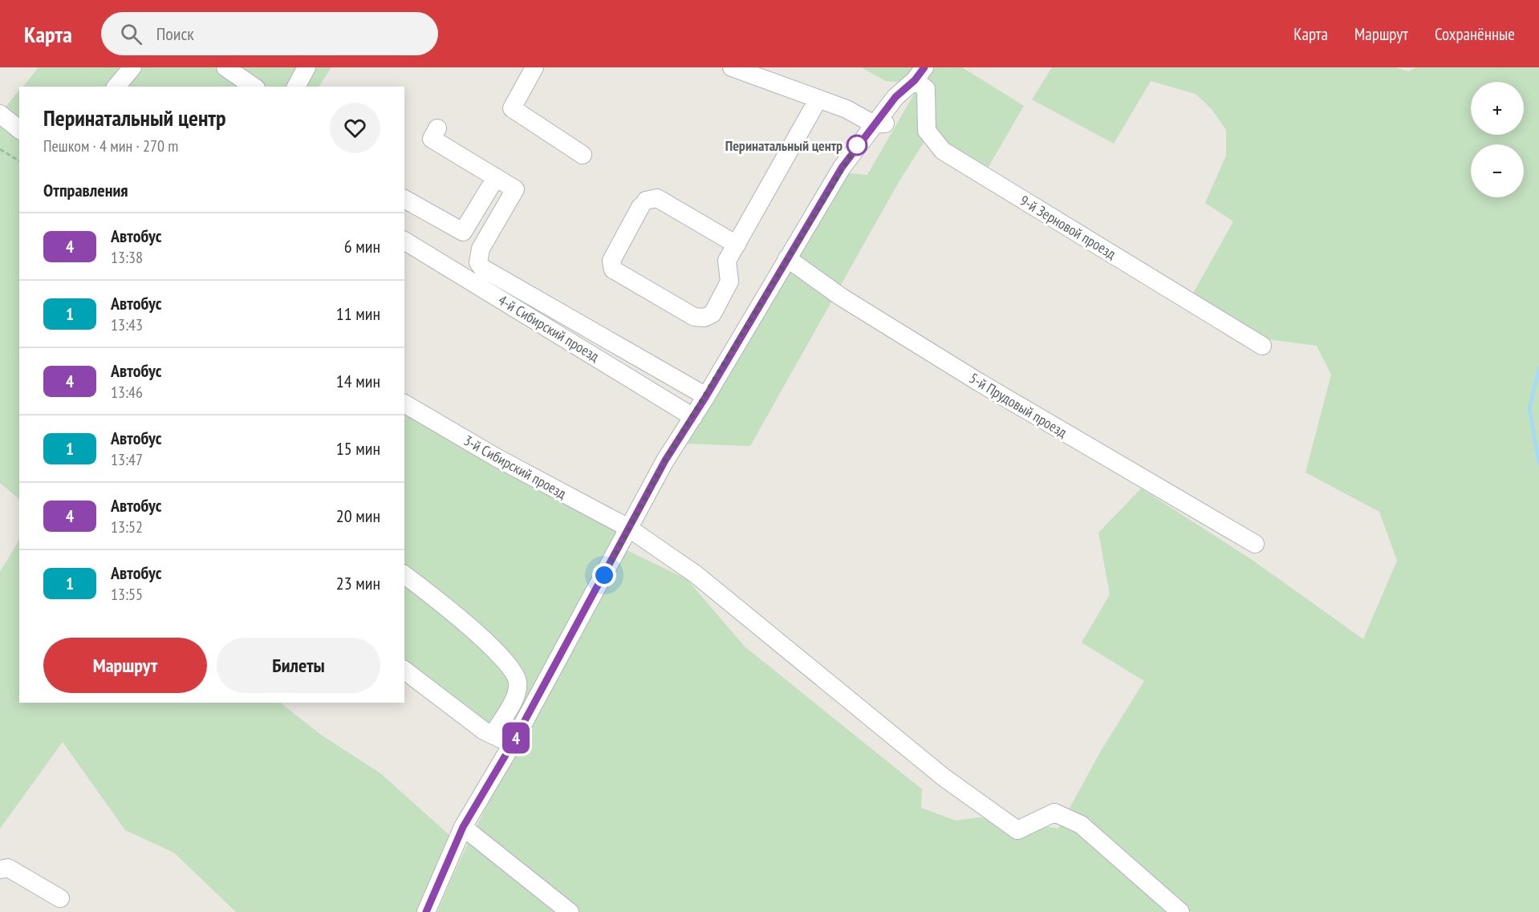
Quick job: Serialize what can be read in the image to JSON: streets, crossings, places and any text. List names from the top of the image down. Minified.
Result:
{"streets":{"street":["9-й Зерновой проезд","4-й Сибирский проезд","5-й Прудовый проезд","3-й Сибирский проезд"]},"places":["Перинатальный центр"],"lines":["bus line 4"],"page":{"header":"Карта","search":"Поиск","nav":["Карта","Маршрут","Сохранённые"],"on_map":"4","map_buttons":["+","−"],"heading":[["Перинатальный центр","Пешком · 4 мин · 270 m"],"Отправления"],"list":[{"mark":"4","name":"Автобус","note":"13:38","value":"6 мин"},{"mark":"1","name":"Автобус","note":"13:43","value":"11 мин"},{"mark":"4","name":"Автобус","note":"13:46","value":"14 мин"},{"mark":"1","name":"Автобус","note":"13:47","value":"15 мин"},{"mark":"4","name":"Автобус","note":"13:52","value":"20 мин"},{"mark":"1","name":"Автобус","note":"13:55","value":"23 мин"}],"buttons":["Маршрут","Билеты"]}}
